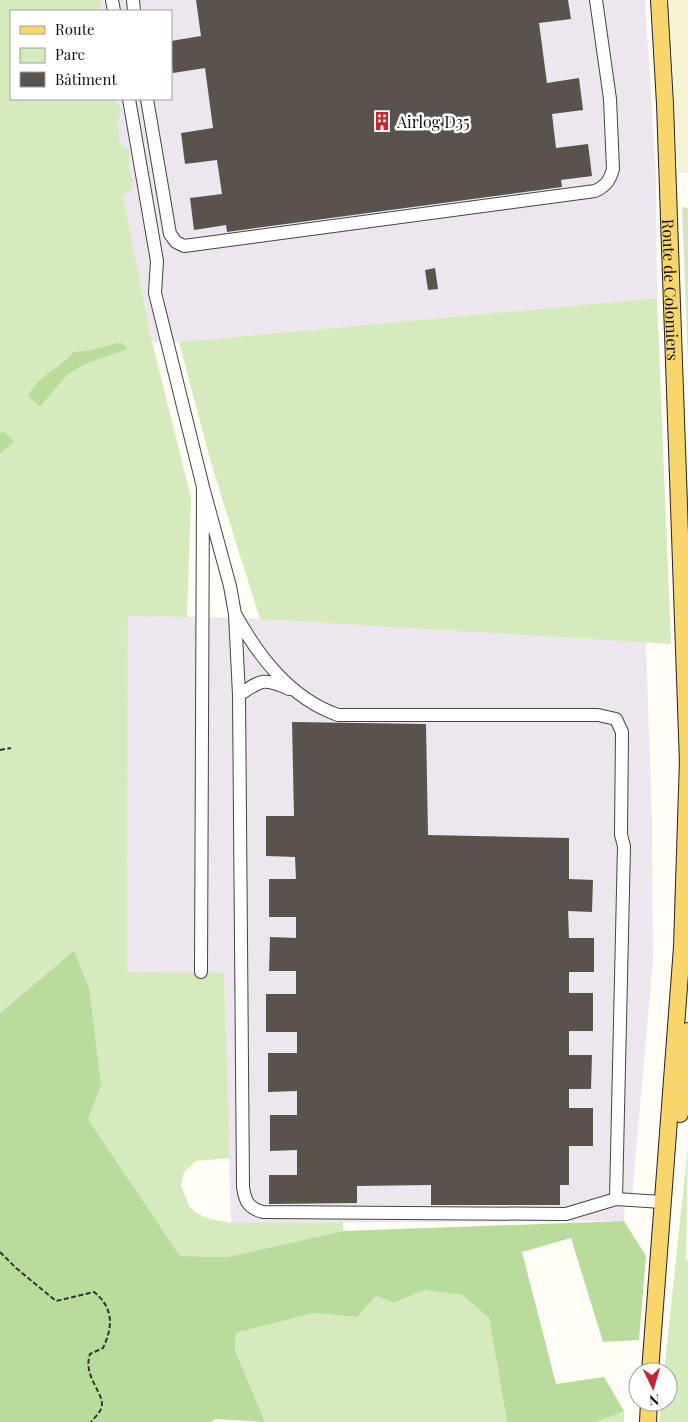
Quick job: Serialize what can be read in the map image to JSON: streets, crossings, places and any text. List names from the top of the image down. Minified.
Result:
{"streets":{"main road":["Route de Colomiers"]},"places":{"building":["Airlog D35"]},"legend":["Route","Parc","Bâtiment"],"north":"bottom"}
